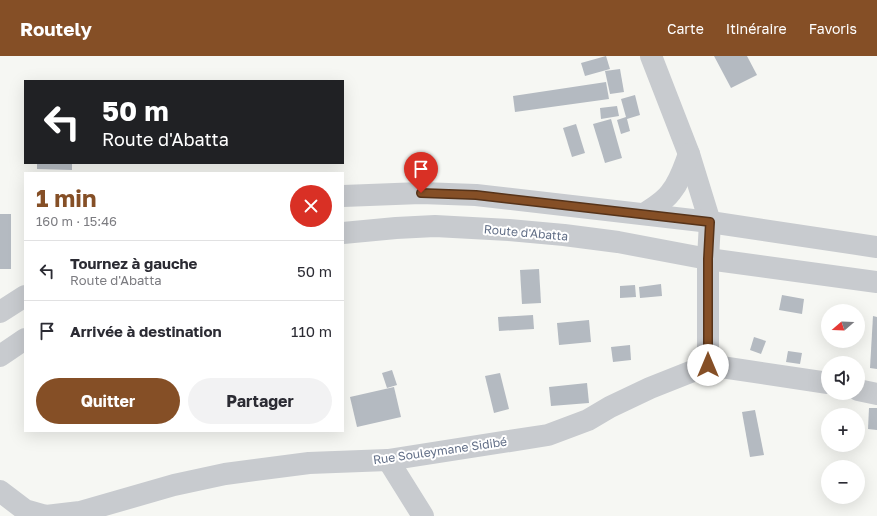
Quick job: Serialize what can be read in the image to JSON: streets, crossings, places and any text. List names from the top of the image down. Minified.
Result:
{"streets":{"street":["Route d'Abatta","Rue Souleymane Sidibé"]},"north":"left","page":{"header":"Routely","nav":["Carte","Itinéraire","Favoris"],"turn":["50 m","Route d'Abatta"],"heading":["1 min","160 m · 15:46"],"list":[{"name":"Tournez à gauche","note":"Route d'Abatta","value":"50 m"},{"name":"Arrivée à destination","value":"110 m"}],"map_buttons":["+","−"],"buttons":["Quitter","Partager"]}}
